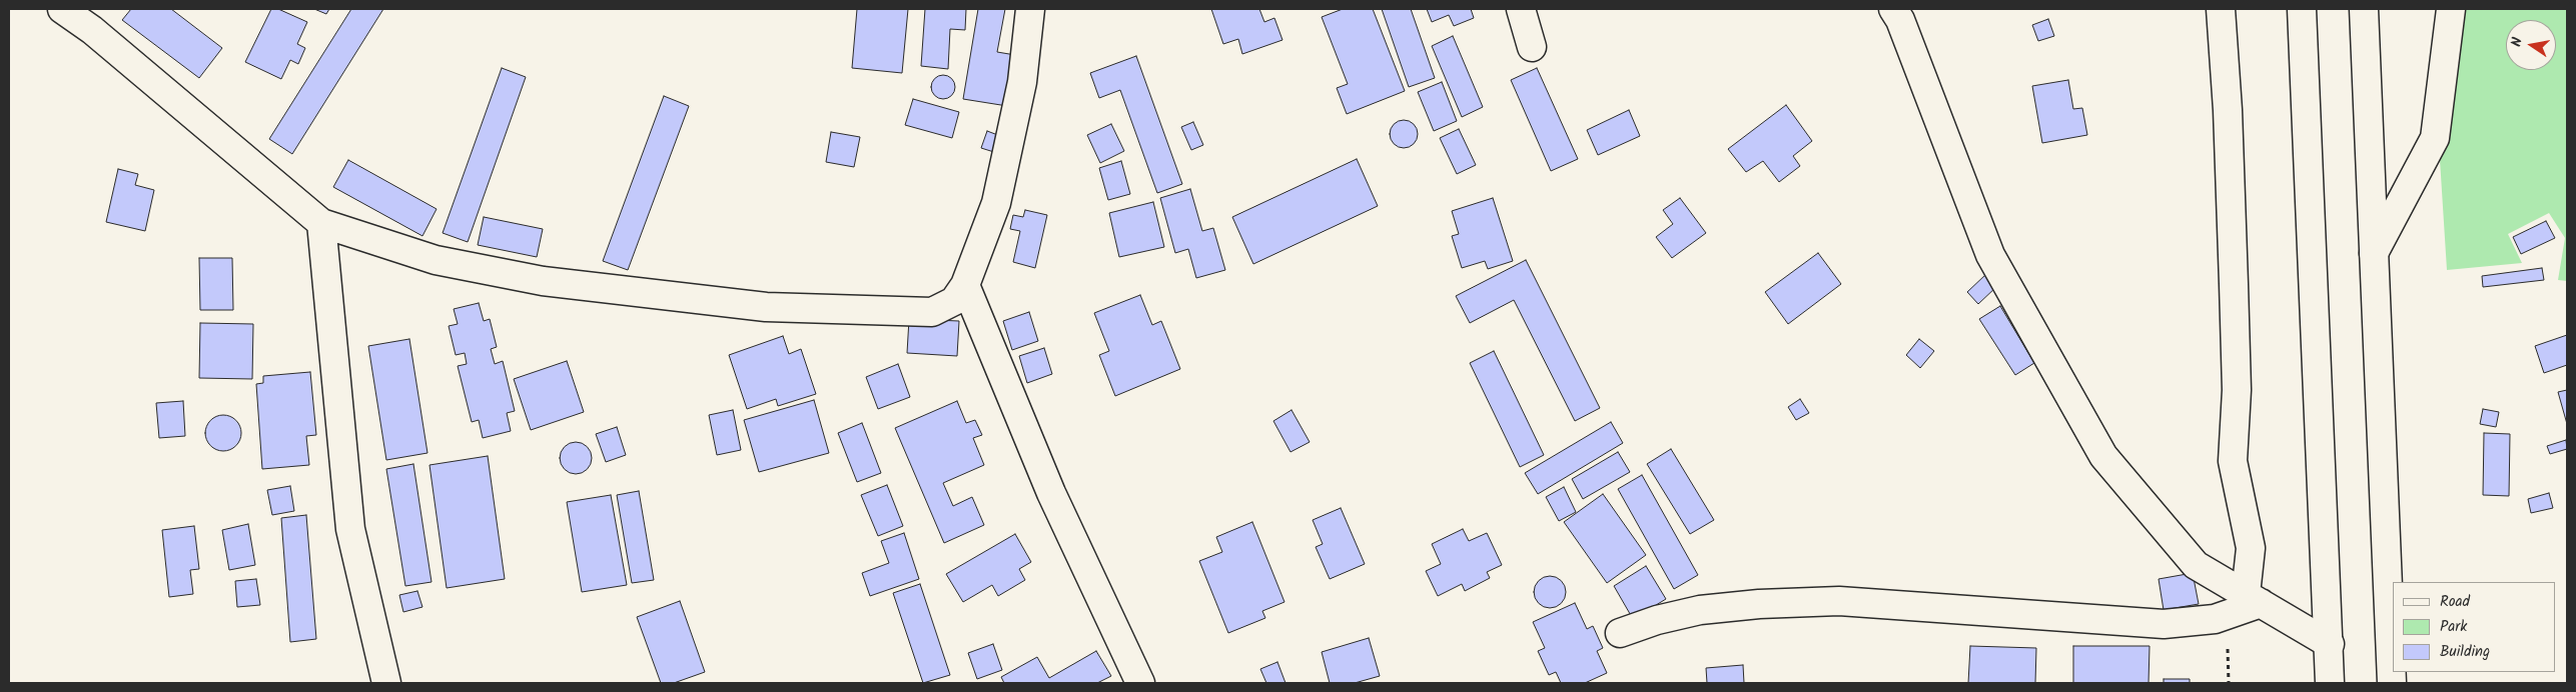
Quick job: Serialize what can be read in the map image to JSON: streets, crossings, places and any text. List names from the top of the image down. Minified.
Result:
{"legend":["Road","Park","Building"],"north":"left"}
